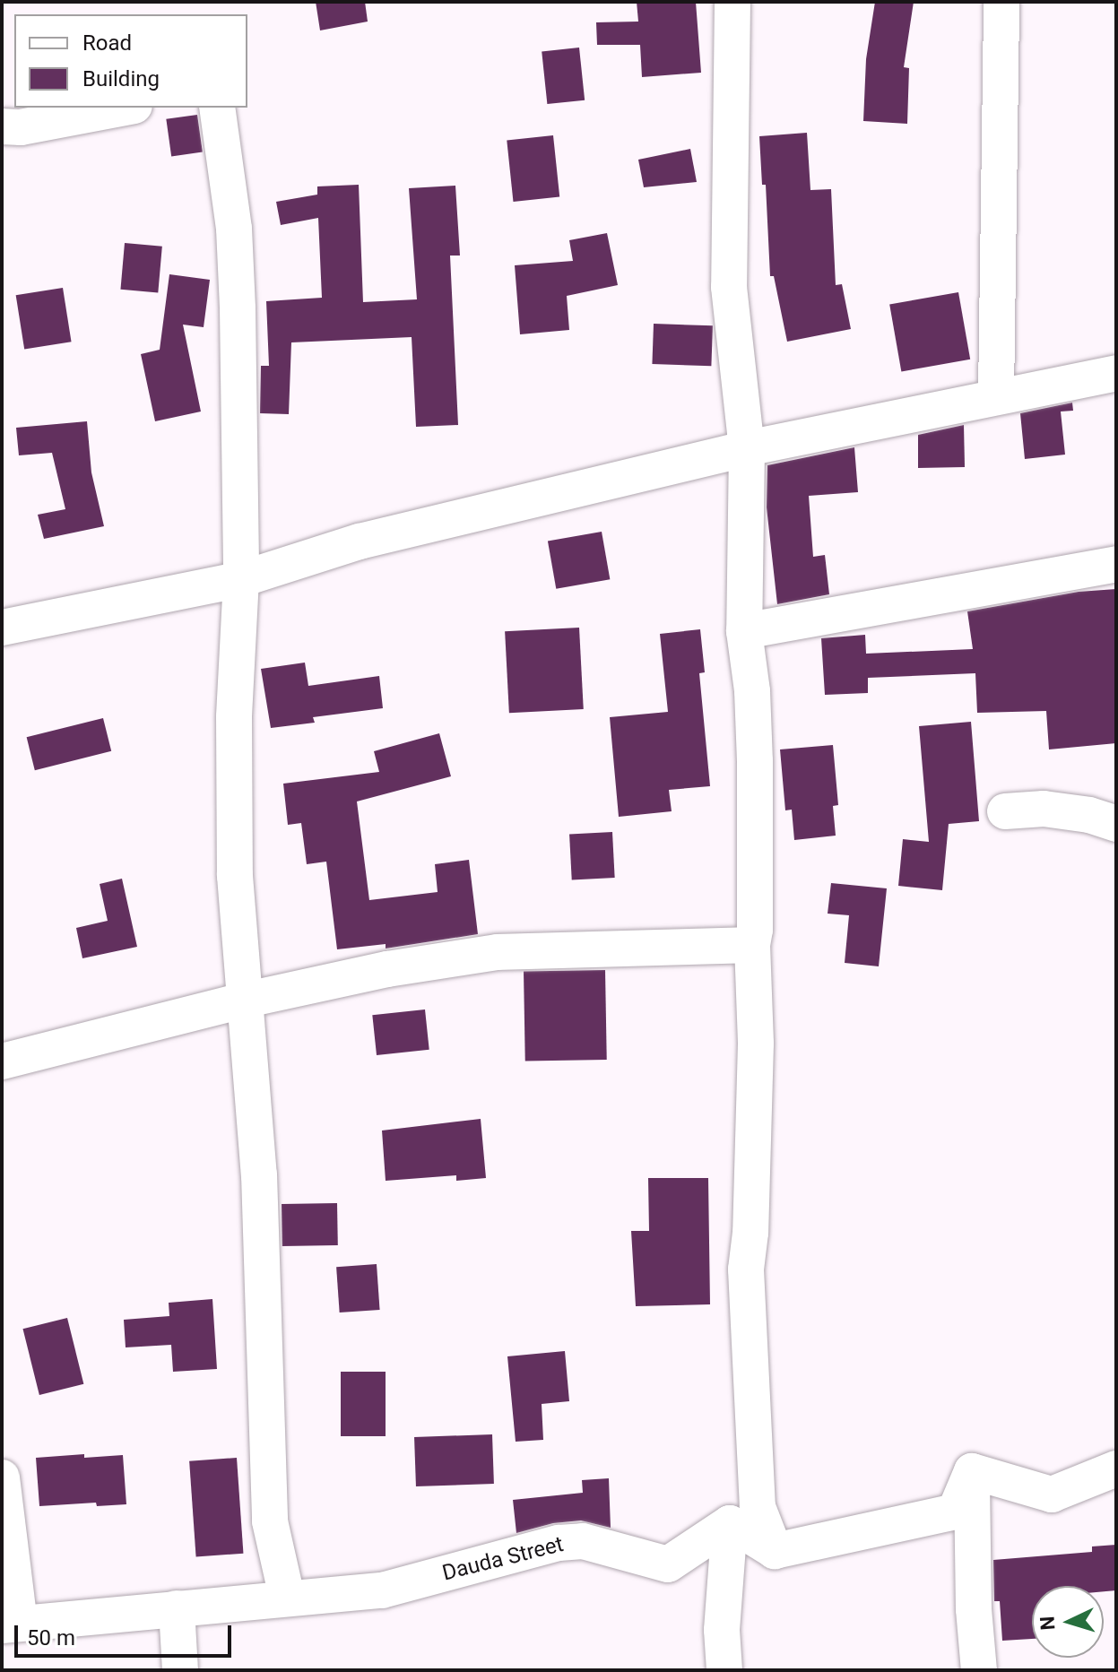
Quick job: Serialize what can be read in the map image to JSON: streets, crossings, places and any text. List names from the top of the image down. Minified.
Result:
{"streets":{"street":["Dauda Street"]},"legend":["Road","Building"],"scale_bar":"50 m","north":"left"}
